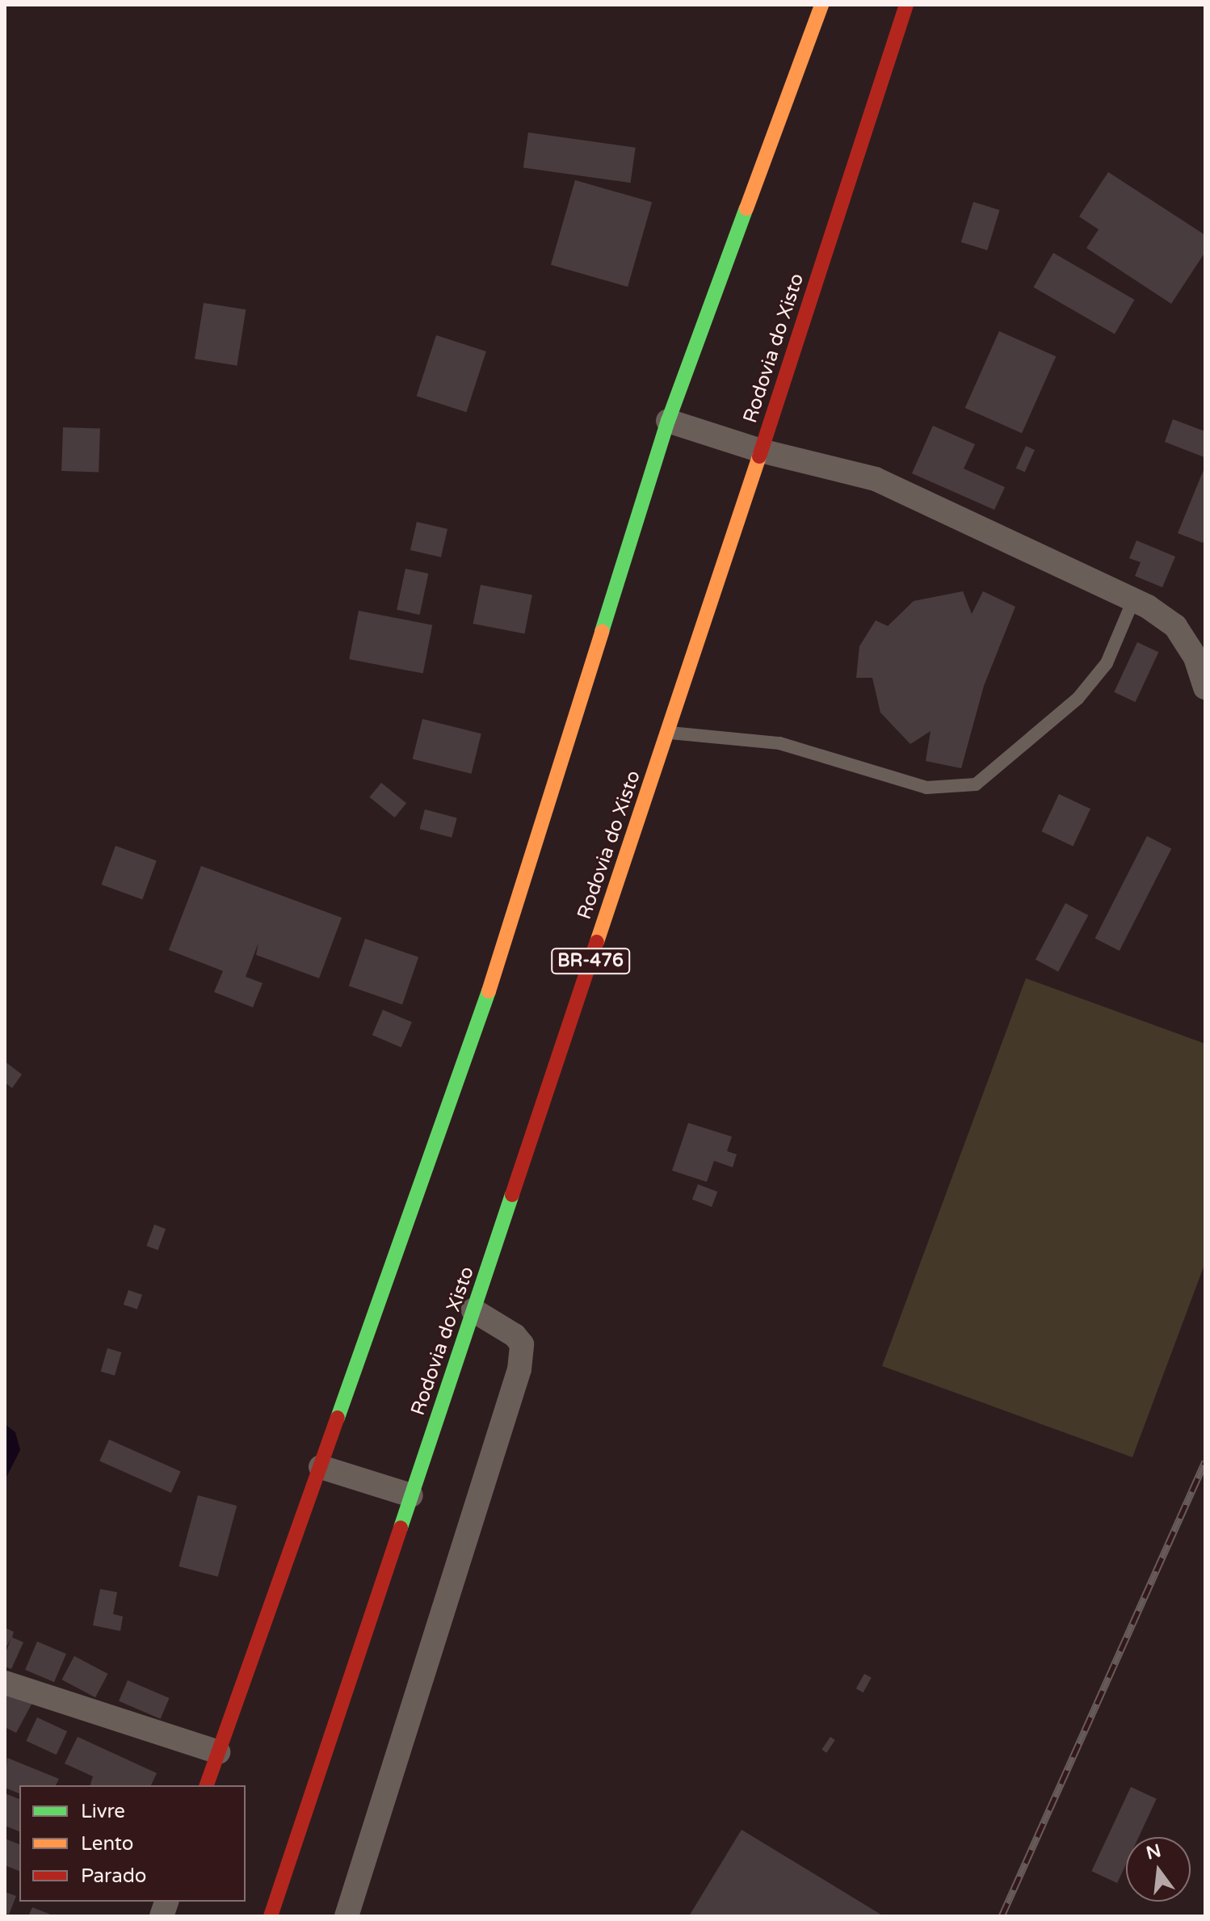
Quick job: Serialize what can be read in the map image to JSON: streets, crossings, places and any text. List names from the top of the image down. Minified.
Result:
{"streets":{"main road":["Rodovia do Xisto","BR-476"]},"legend":["Livre","Lento","Parado"],"north":"top"}
